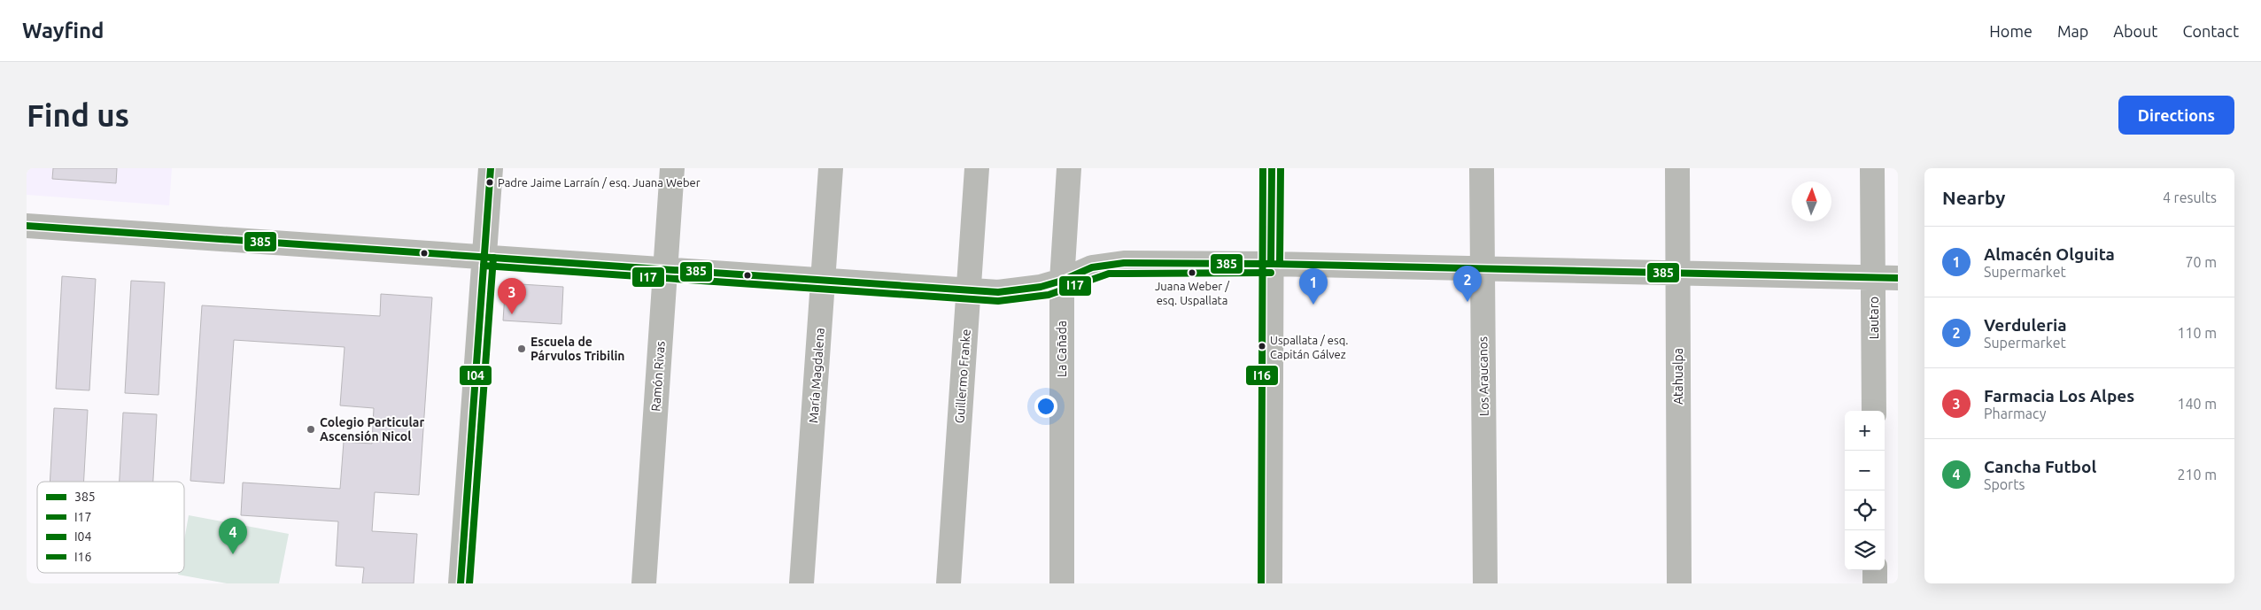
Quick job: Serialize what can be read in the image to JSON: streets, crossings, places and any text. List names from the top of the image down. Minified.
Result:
{"streets":{"street":["Lautaro","La Cañada","María Magdalena","Ramón Rivas","Guillermo Franke","Los Araucanos","Atahualpa"]},"places":["Padre Jaime Larraín / esq. Juana Weber","Juana Weber / esq. Uspallata","Uspallata / esq. Capitán Gálvez","Escuela de Párvulos Tribilin","Colegio Particular Ascensión Nicol"],"lines":["transit line 385","transit line I17","transit line I04","transit line I16"],"legend":["385","I17","I04","I16"],"north":"top","page":{"header":"Wayfind","nav":["Home","Map","About","Contact"],"buttons":"Directions","title":"Find us","heading":["Nearby","4 results"],"list":[{"mark":"1","name":"Almacén Olguita","note":"Supermarket","value":"70 m"},{"mark":"2","name":"Verduleria","note":"Supermarket","value":"110 m"},{"mark":"3","name":"Farmacia Los Alpes","note":"Pharmacy","value":"140 m"},{"mark":"4","name":"Cancha Futbol","note":"Sports","value":"210 m"}],"pins":["2","1","3","4"],"map_buttons":["+","−"]}}
